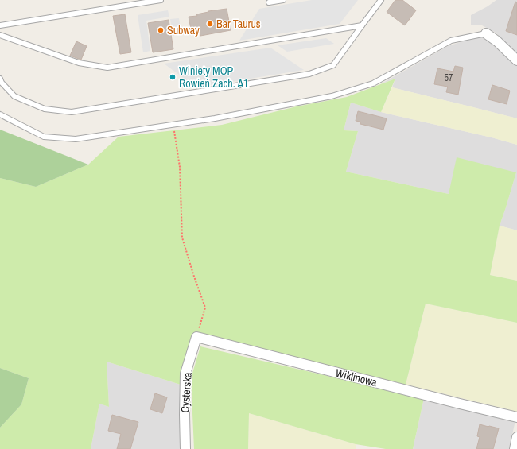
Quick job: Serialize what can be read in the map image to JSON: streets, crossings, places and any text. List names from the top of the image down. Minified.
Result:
{"streets":{"street":["Wiklinowa","Cysterska"]},"crossings":[["Wiklinowa","Cysterska"]],"places":["Bar Taurus","Subway","Winiety MOP Rowień Zach. A1"],"house_numbers":["57"]}
